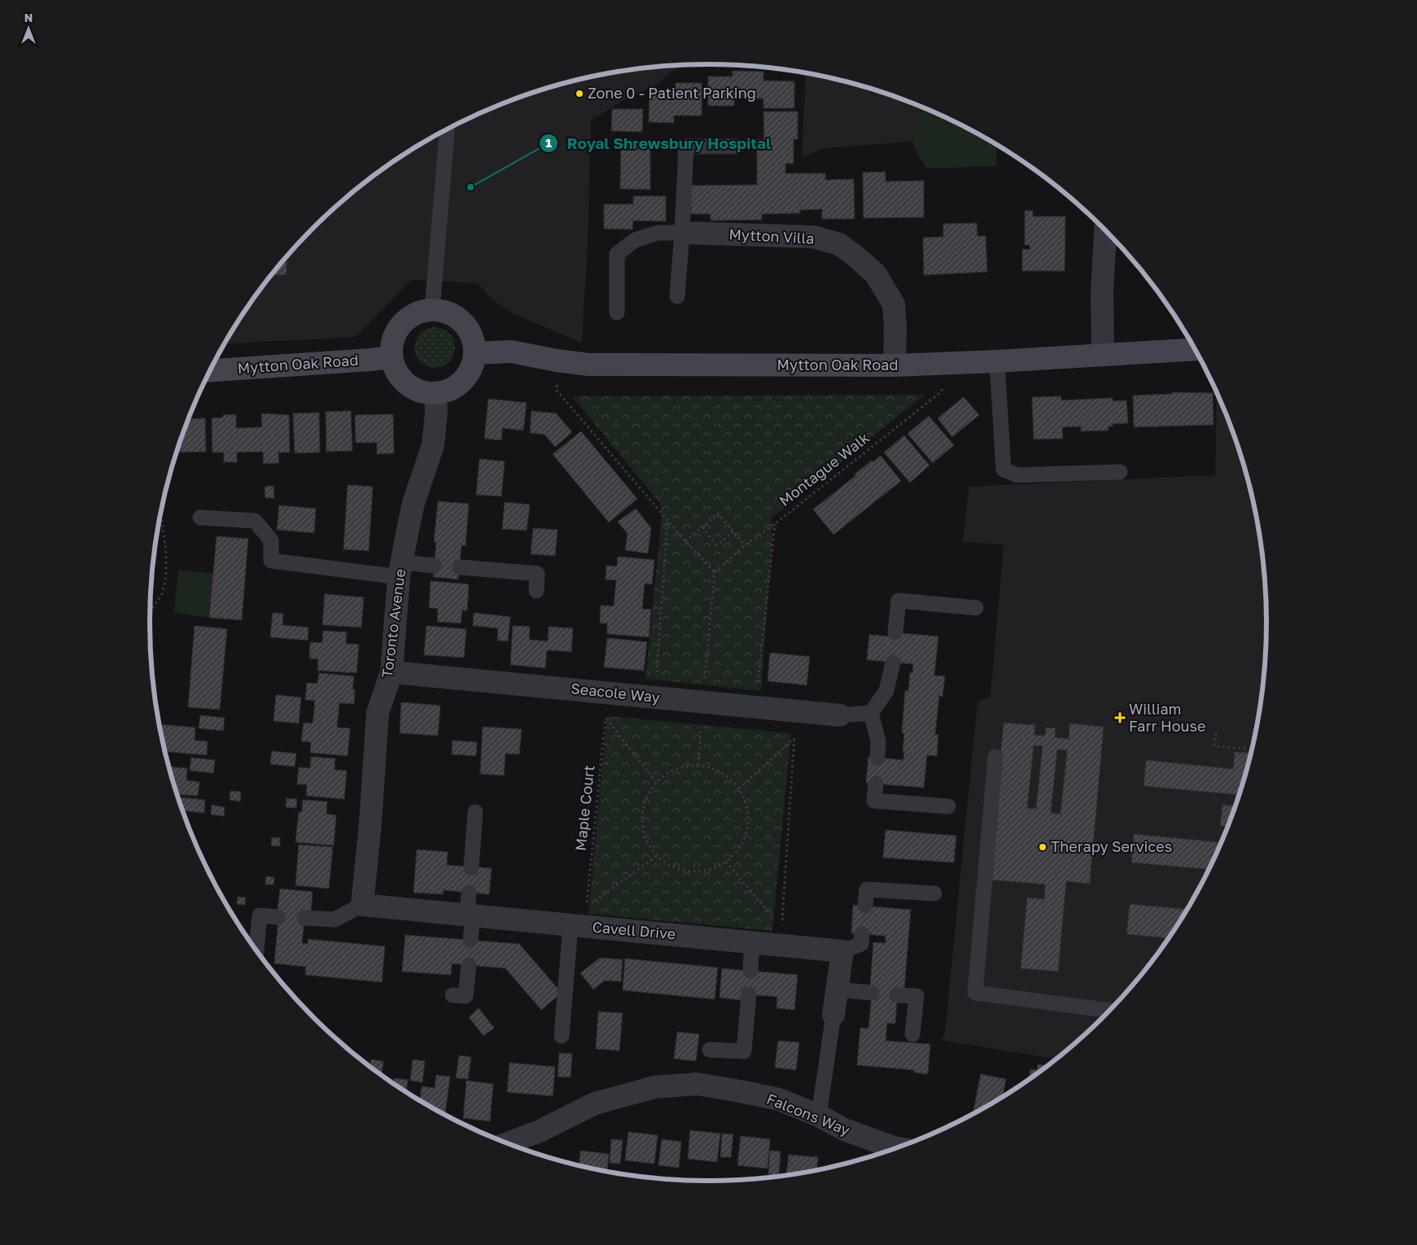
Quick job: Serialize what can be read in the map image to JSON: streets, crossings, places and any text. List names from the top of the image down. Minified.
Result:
{"streets":{"main road":["Mytton Oak Road"],"street":["Mytton Villa","Toronto Avenue","Seacole Way","Cavell Drive","Falcons Way"],"path":["Montague Walk","Maple Court"]},"crossings":[["Mytton Villa","Mytton Oak Road"],["Mytton Oak Road","Toronto Avenue"],["Toronto Avenue","Seacole Way"],["Toronto Avenue","Cavell Drive"],["Seacole Way","Maple Court"]],"places":{"other":["Zone 0 - Patient Parking","Royal Shrewsbury Hospital","Therapy Services"],"health":["William Farr House"]},"north":"top"}
